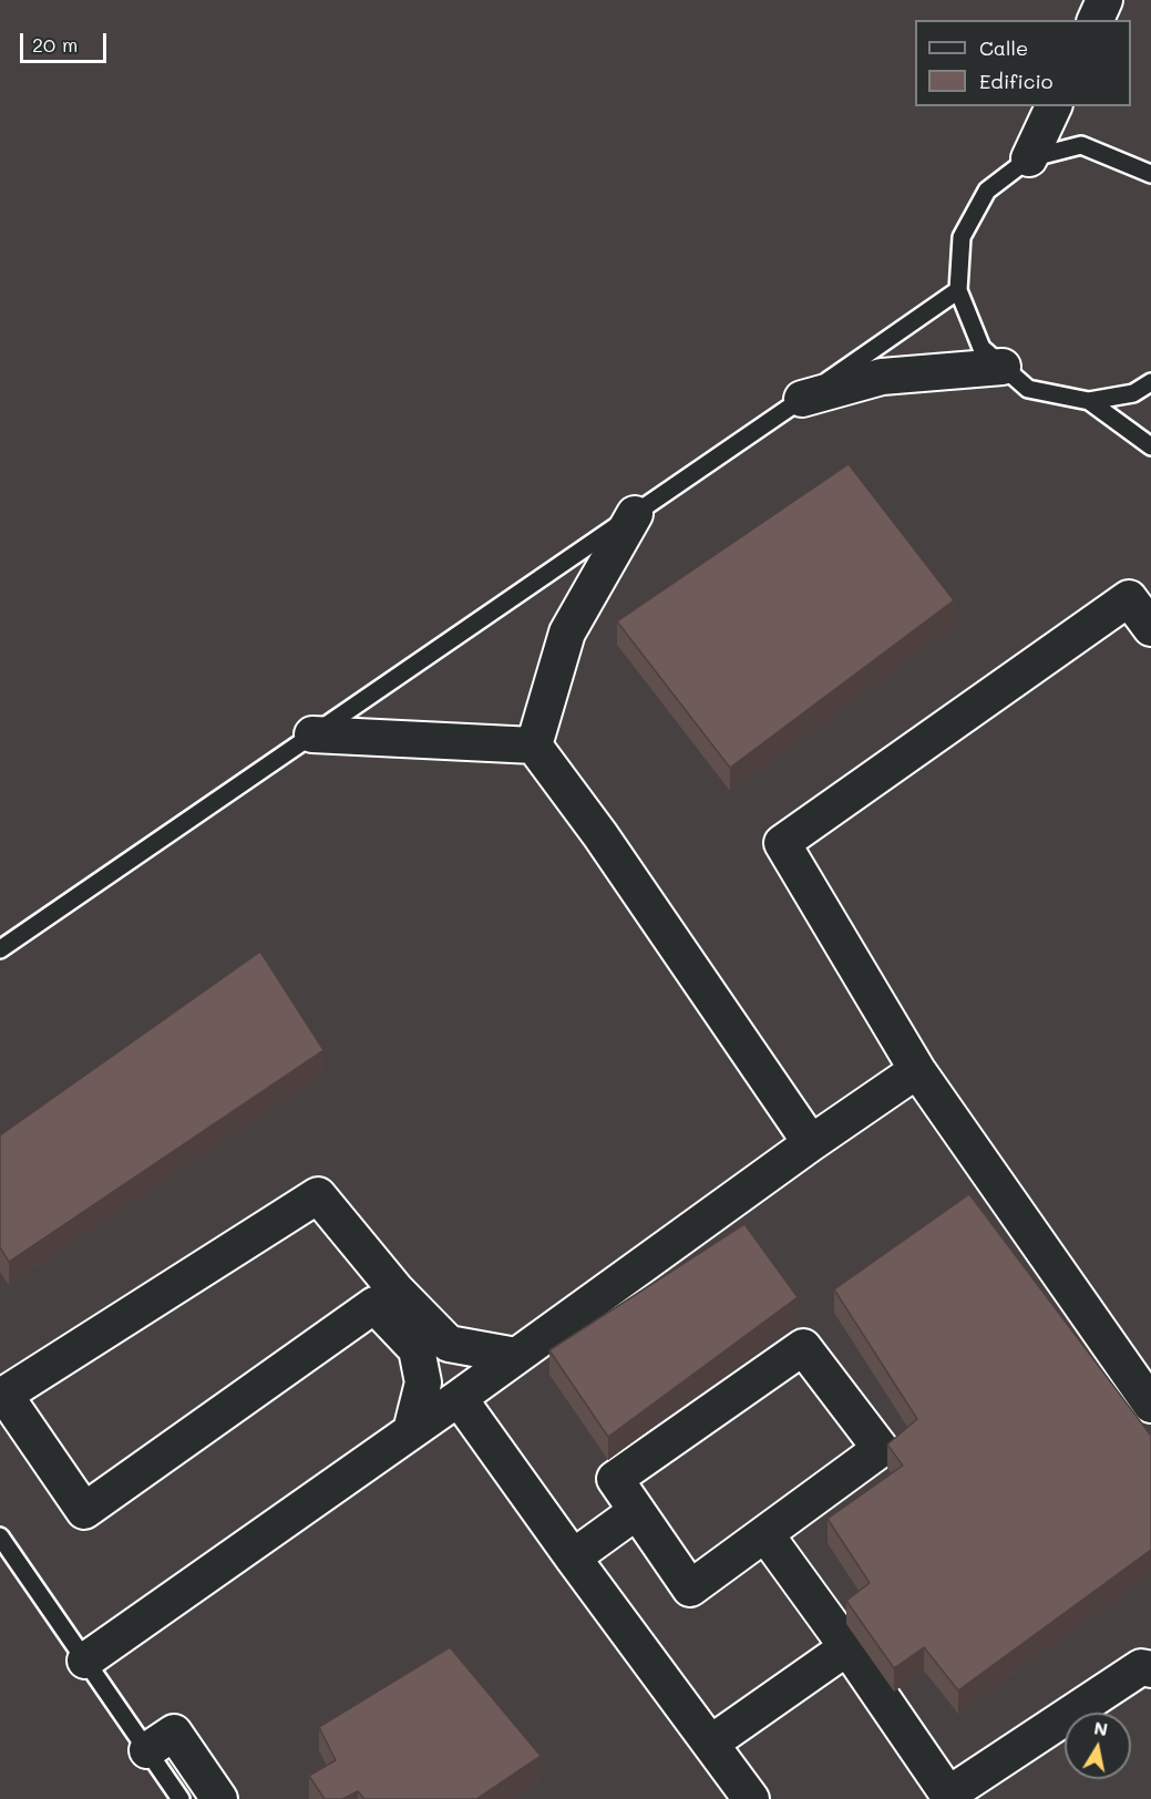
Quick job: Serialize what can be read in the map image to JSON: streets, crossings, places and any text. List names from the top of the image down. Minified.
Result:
{"legend":["Calle","Edificio"],"scale_bar":"20 m","north":"top"}
